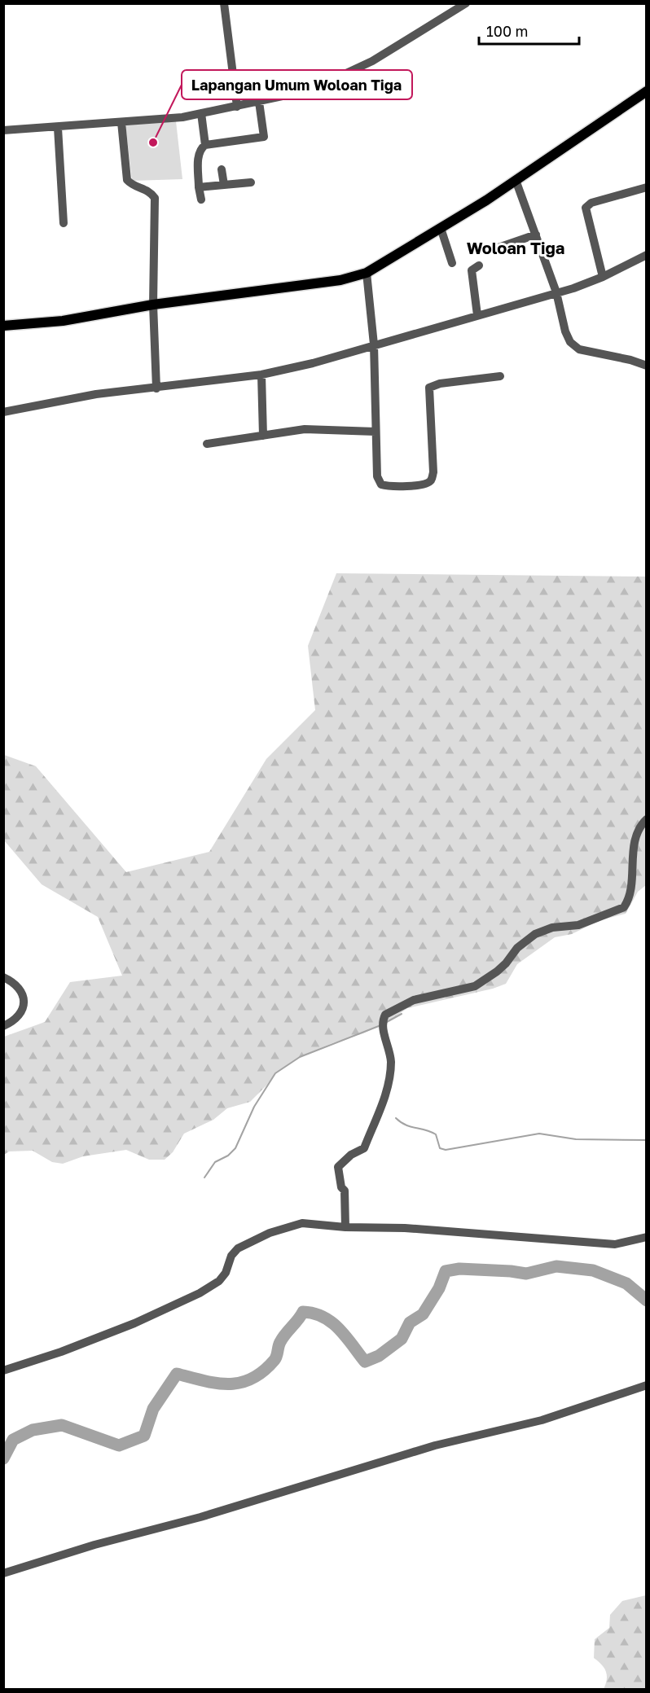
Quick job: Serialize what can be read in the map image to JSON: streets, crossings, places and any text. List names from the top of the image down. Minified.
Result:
{"districts":["Woloan Tiga"],"places":["Lapangan Umum Woloan Tiga"],"scale_bar":"100 m"}
